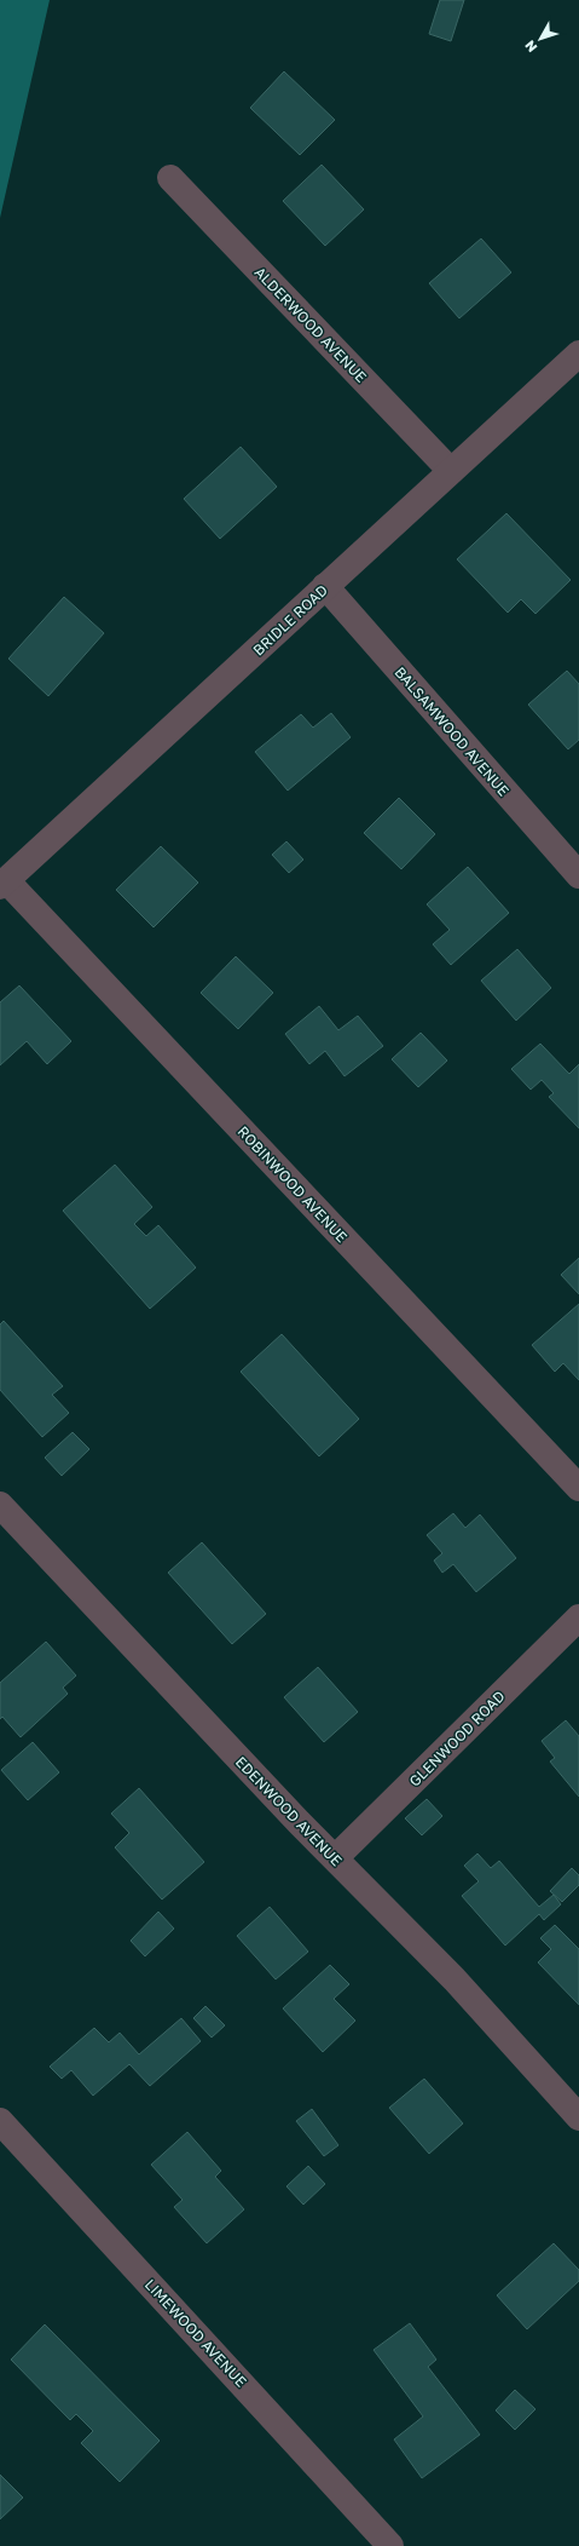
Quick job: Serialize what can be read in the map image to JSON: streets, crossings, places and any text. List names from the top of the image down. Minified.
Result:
{"streets":{"street":["ALDERWOOD AVENUE","BRIDLE ROAD","BALSAMWOOD AVENUE","ROBINWOOD AVENUE","GLENWOOD ROAD","EDENWOOD AVENUE","LIMEWOOD AVENUE"]},"crossings":[["ALDERWOOD AVENUE","BRIDLE ROAD"],["BRIDLE ROAD","BALSAMWOOD AVENUE"],["BRIDLE ROAD","ROBINWOOD AVENUE"],["GLENWOOD ROAD","EDENWOOD AVENUE"]],"north":"bottom left"}
